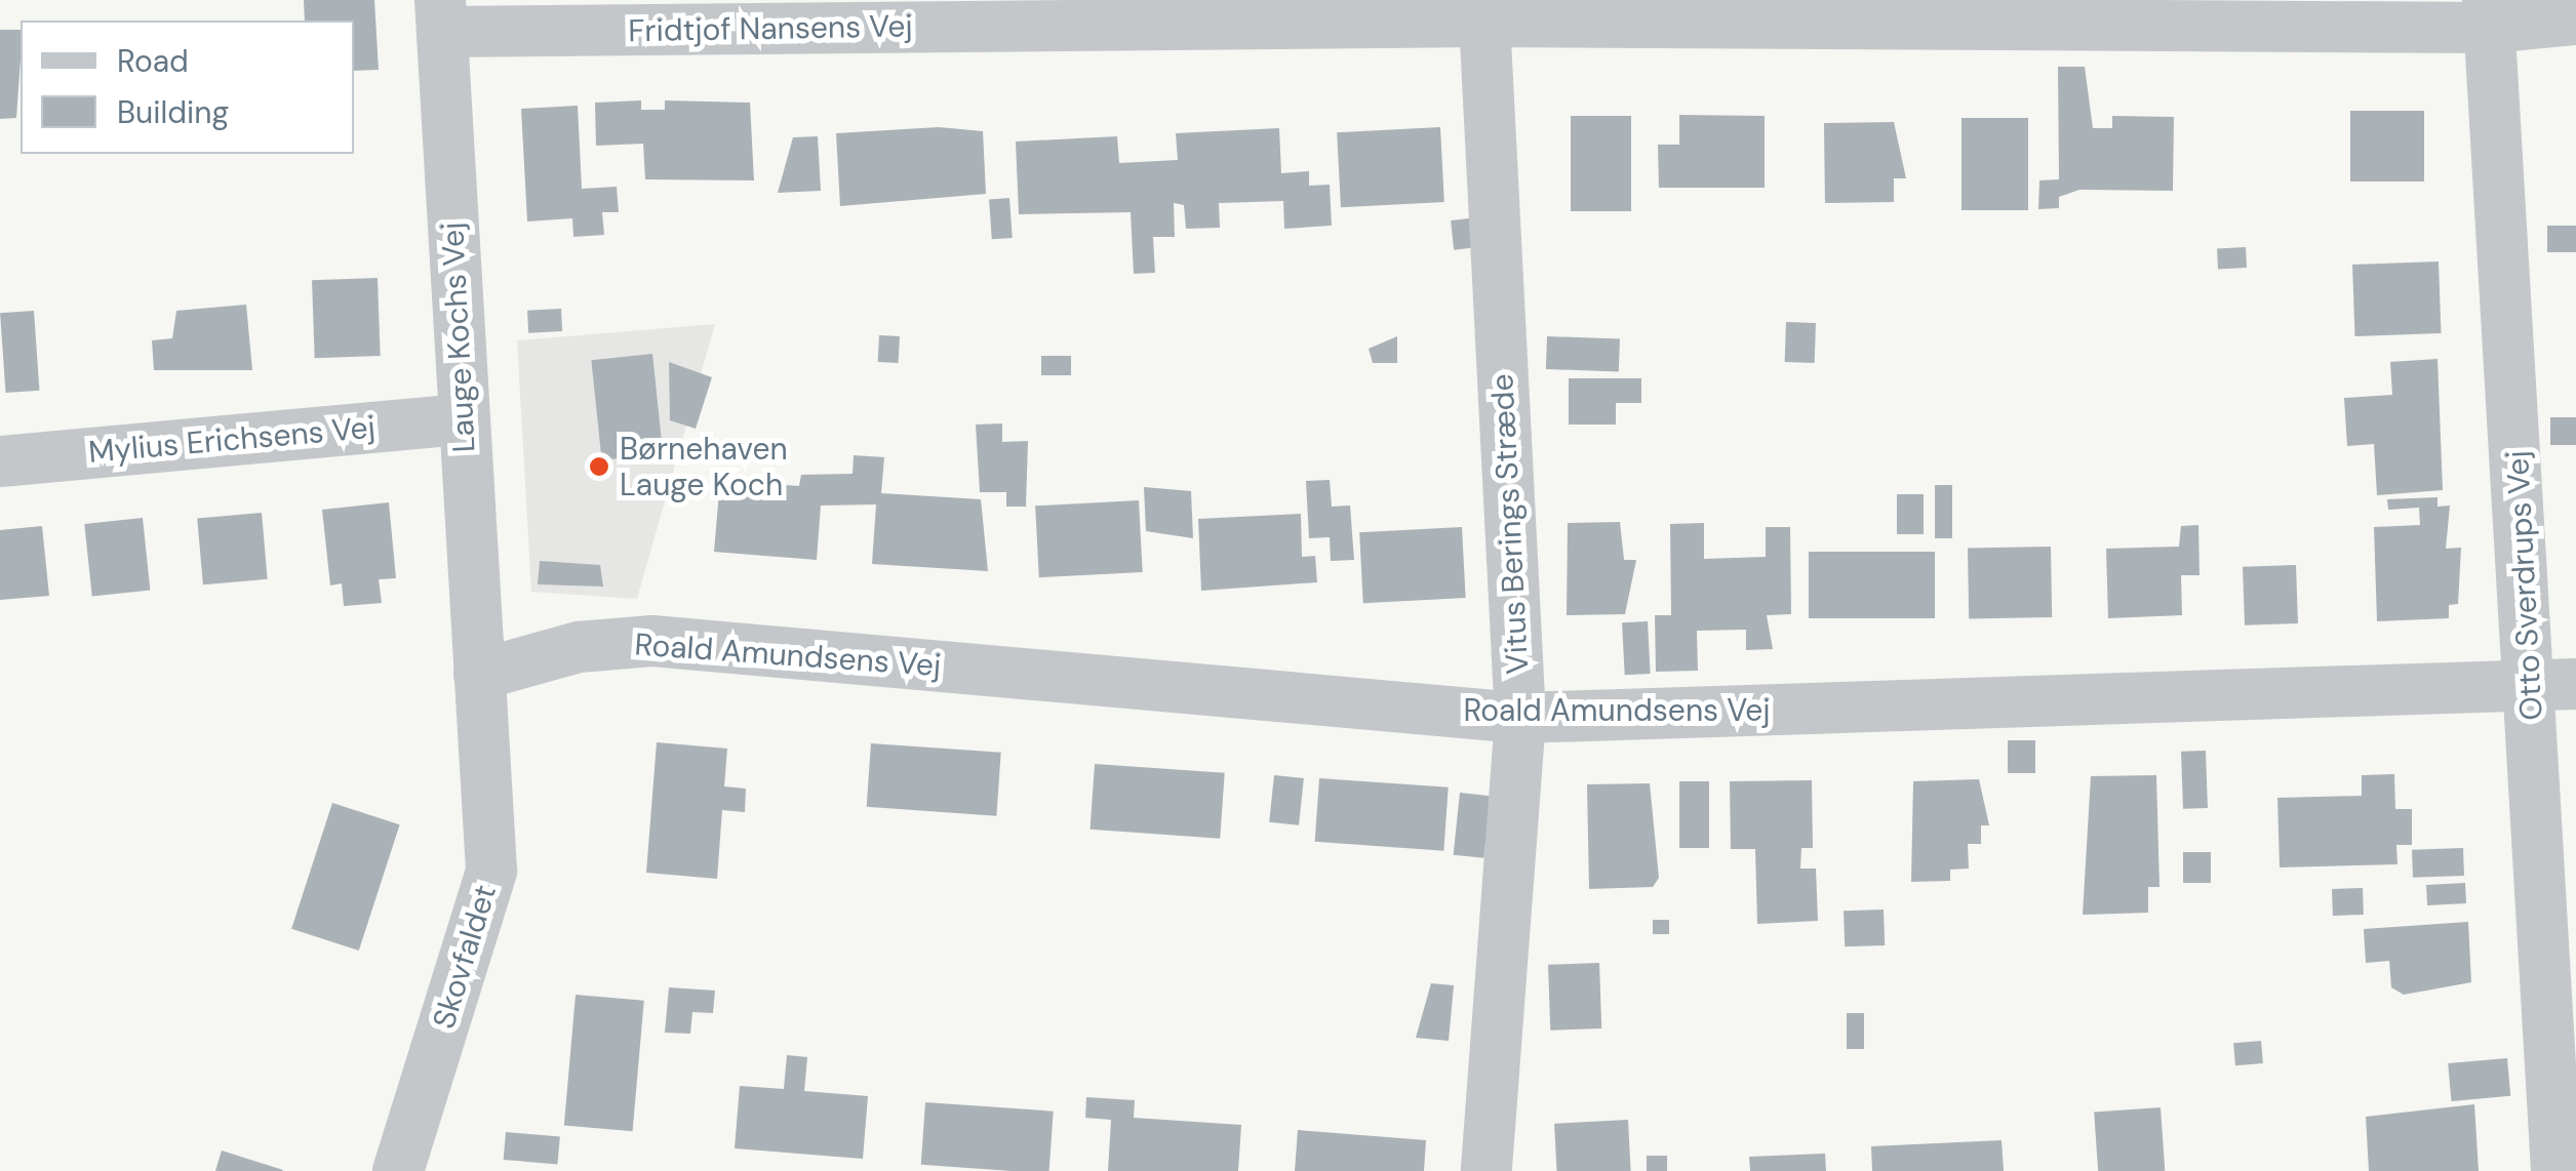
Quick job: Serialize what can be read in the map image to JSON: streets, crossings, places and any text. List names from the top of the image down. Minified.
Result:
{"streets":{"street":["Fridtjof Nansens Vej","Lauge Kochs Vej","Mylius Erichsens Vej","Vitus Berings Stræde","Otto Sverdrups Vej","Roald Amundsens Vej","Skovfaldet"]},"crossings":[["Fridtjof Nansens Vej","Lauge Kochs Vej"],["Fridtjof Nansens Vej","Vitus Berings Stræde"],["Fridtjof Nansens Vej","Otto Sverdrups Vej"],["Lauge Kochs Vej","Mylius Erichsens Vej"],["Lauge Kochs Vej","Roald Amundsens Vej"],["Lauge Kochs Vej","Skovfaldet"],["Vitus Berings Stræde","Roald Amundsens Vej"],["Otto Sverdrups Vej","Roald Amundsens Vej"],["Roald Amundsens Vej","Skovfaldet"]],"places":["Børnehaven Lauge Koch"],"legend":["Road","Building"]}
